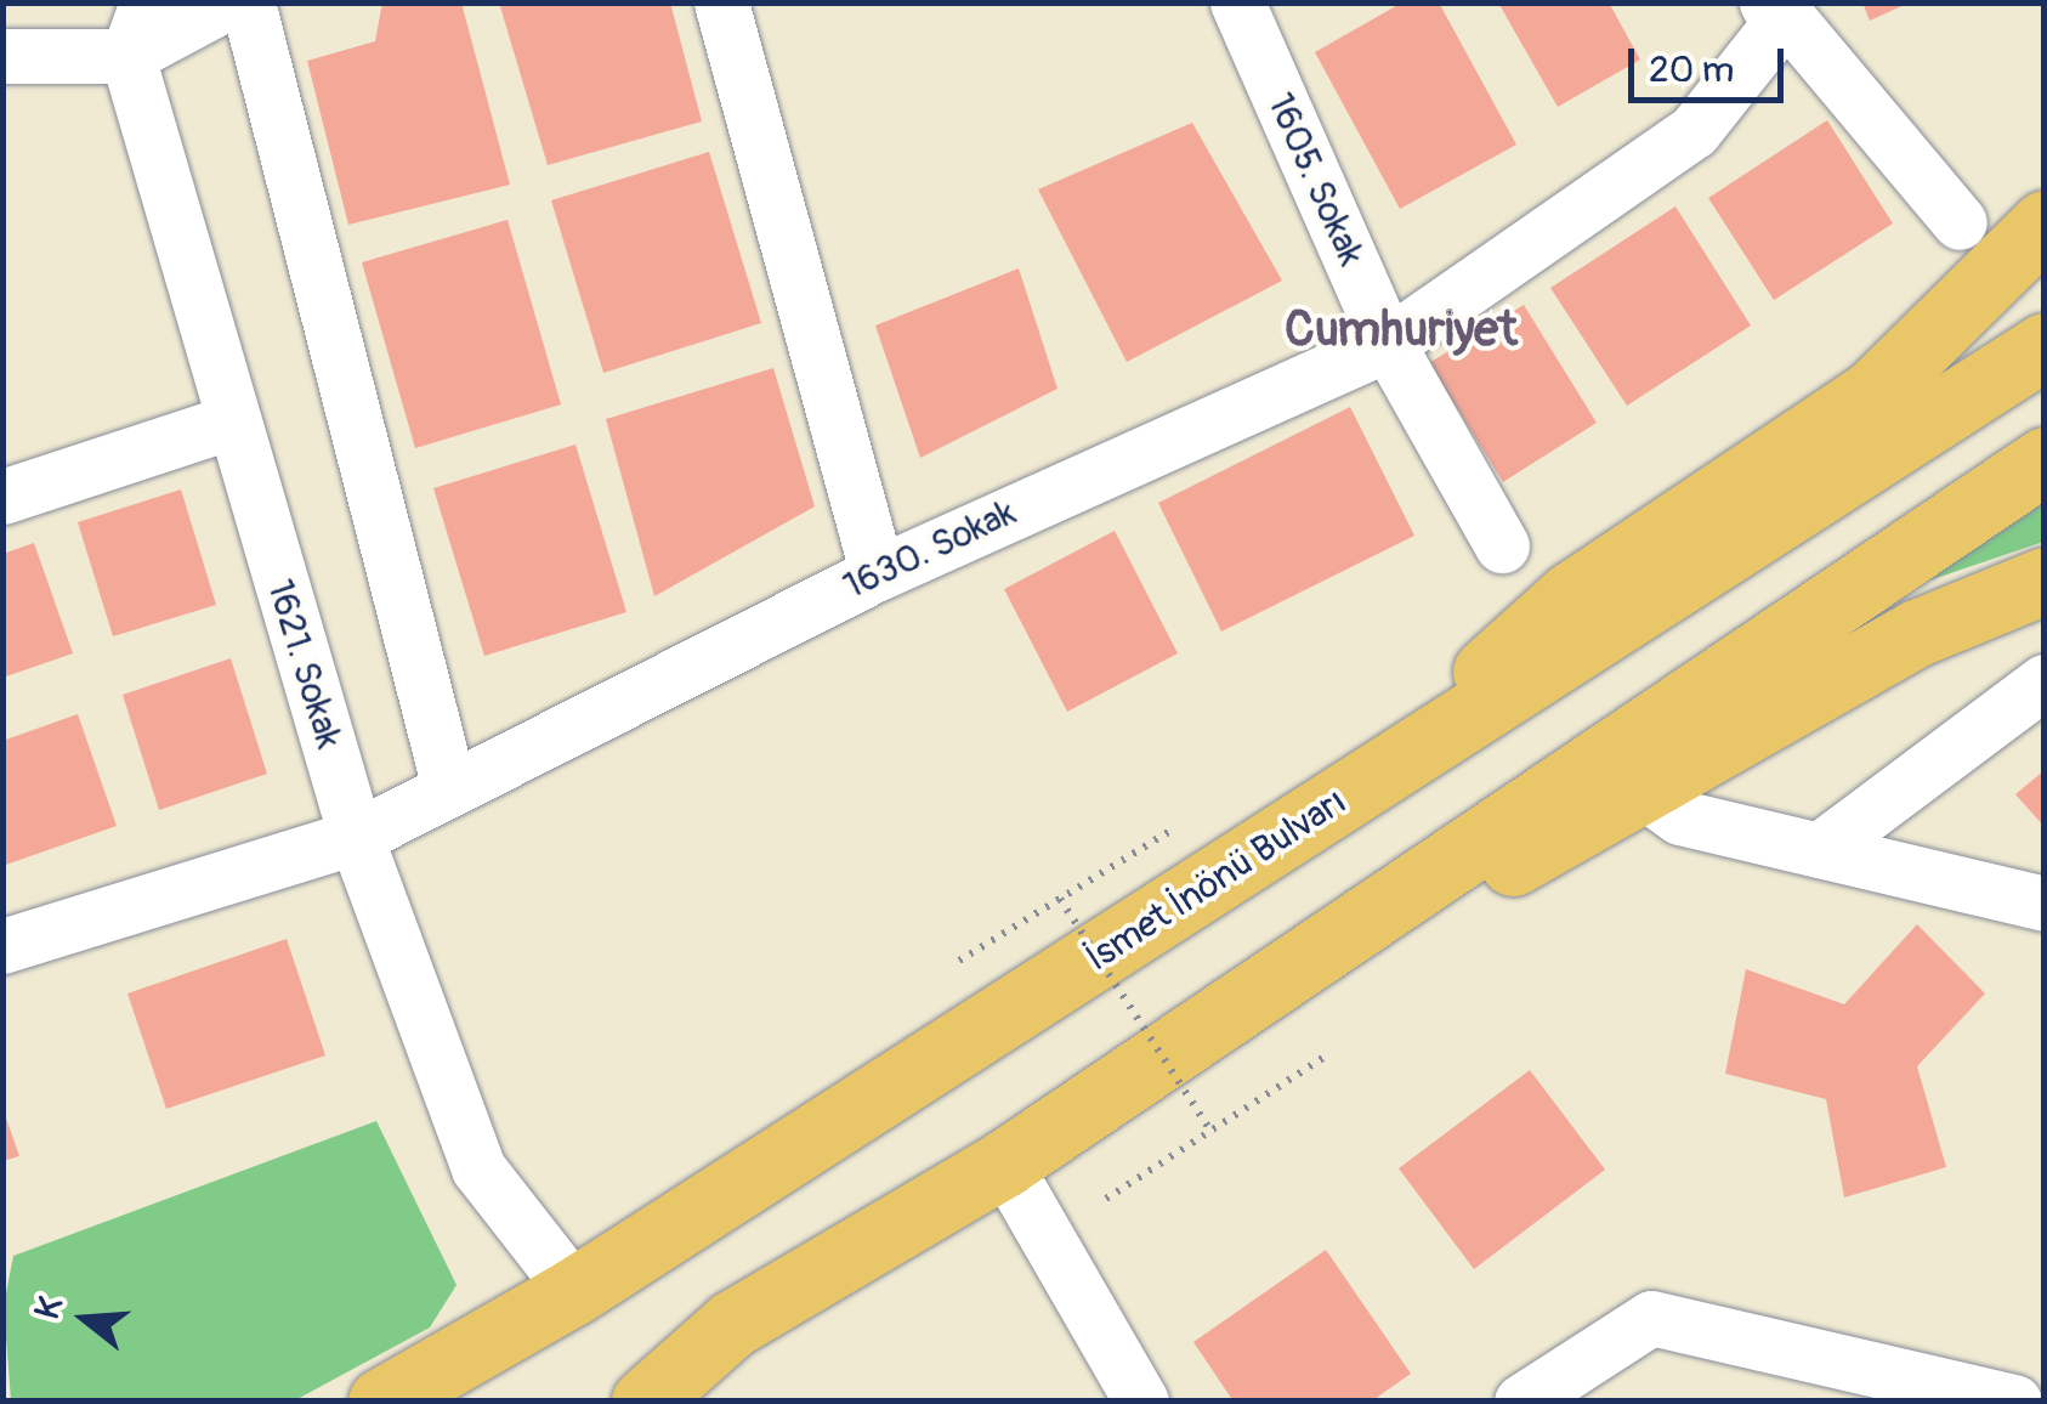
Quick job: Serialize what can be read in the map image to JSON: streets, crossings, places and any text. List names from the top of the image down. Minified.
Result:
{"streets":{"main road":["İsmet İnönü Bulvarı"],"street":["1605. Sokak","1630. Sokak","1621. Sokak"]},"crossings":[["1605. Sokak","1630. Sokak"],["1630. Sokak","1621. Sokak"],["1621. Sokak","İsmet İnönü Bulvarı"]],"districts":["Cumhuriyet"],"scale_bar":"20 m","north":"left"}
